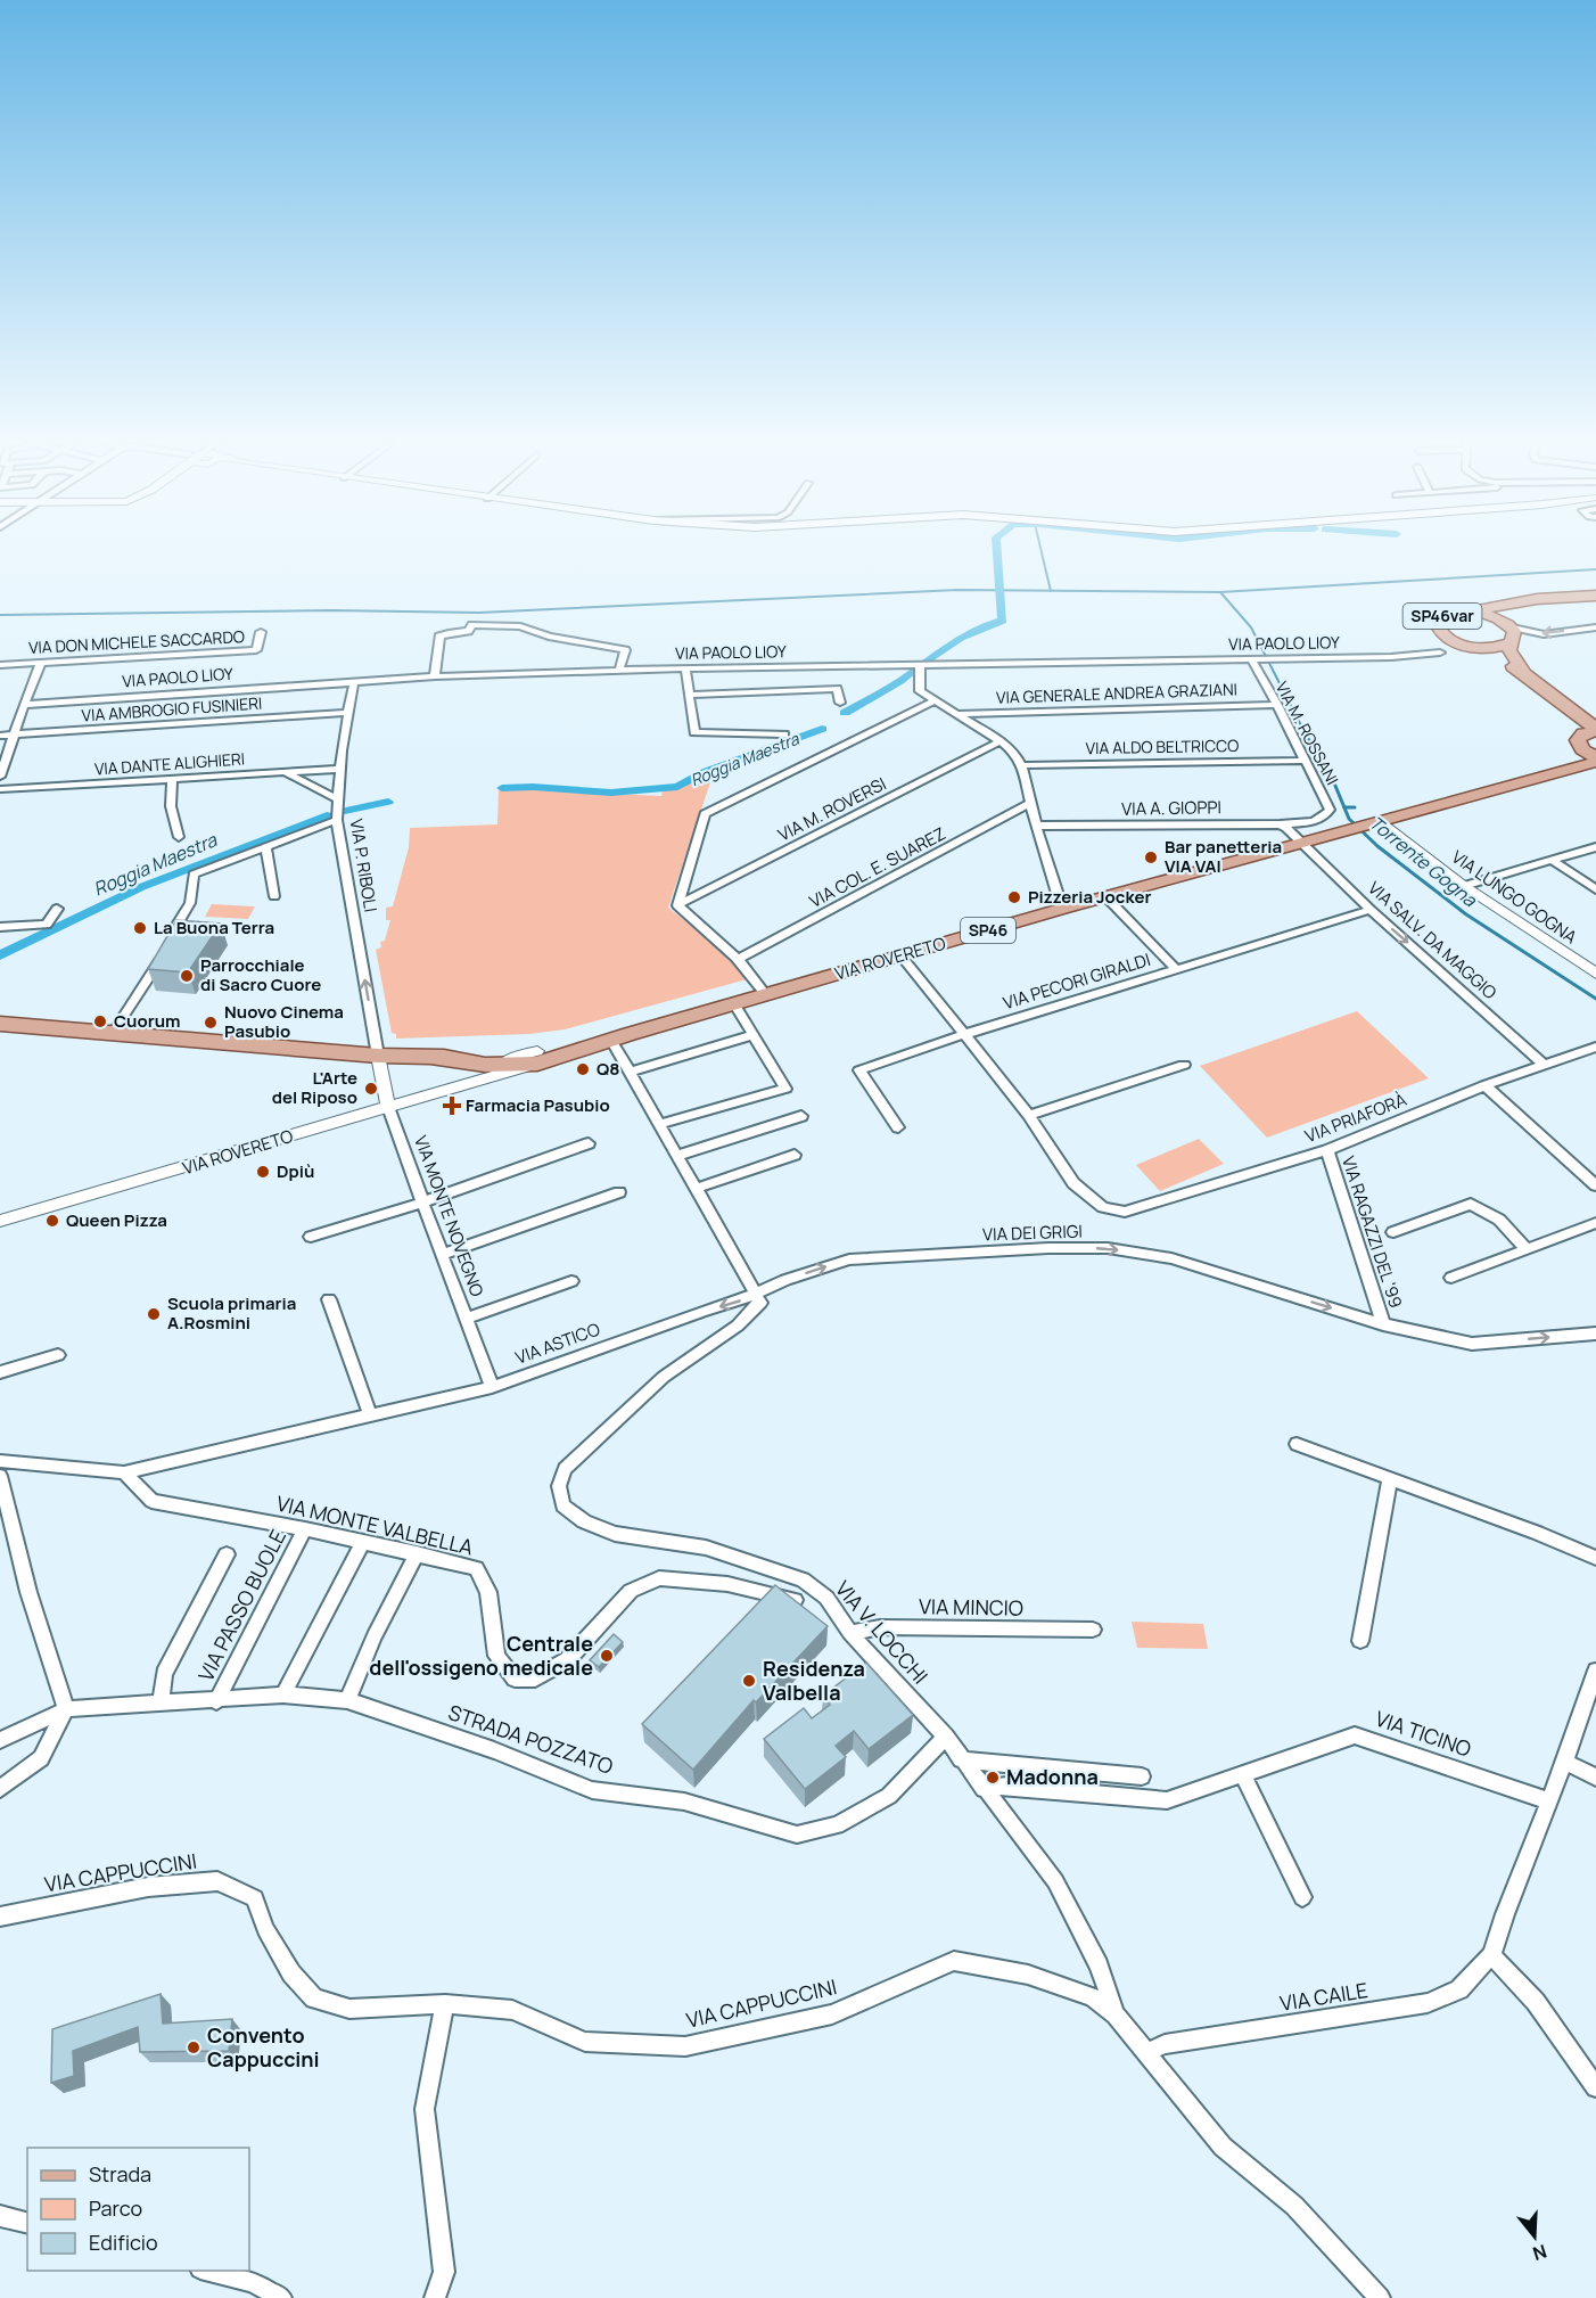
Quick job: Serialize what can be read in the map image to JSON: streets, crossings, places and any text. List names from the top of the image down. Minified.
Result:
{"streets":{"main road":["SP46var","SP46","VIA ROVERETO"],"street":["VIA DON MICHELE SACCARDO","VIA PAOLO LIOY","VIA GENERALE ANDREA GRAZIANI","VIA AMBROGIO FUSINIERI","VIA M. ROSSANI","VIA ALDO BELTRICCO","VIA DANTE ALIGHIERI","VIA A. GIOPPI","VIA M. ROVERSI","VIA P. RIBOLI","VIA COL. E. SUAREZ","VIA LUNGO GOGNA","VIA SALV. DA MAGGIO","VIA PECORI GIRALDI","VIA PRIAFORÀ","VIA MONTE NOVEGNO","VIA RAGAZZI DEL '99","VIA DEI GRIGI","VIA ASTICO","VIA MONTE VALBELLA","VIA PASSO BUOLE","VIA MINCIO","VIA V. LOCCHI","VIA TICINO","STRADA POZZATO","VIA CAPPUCCINI","VIA CAILE"]},"crossings":[["SP46var","SP46"],["VIA PAOLO LIOY","VIA M. ROSSANI"],["VIA PAOLO LIOY","VIA P. RIBOLI"],["VIA GENERALE ANDREA GRAZIANI","VIA M. ROSSANI"],["VIA AMBROGIO FUSINIERI","VIA P. RIBOLI"],["VIA M. ROSSANI","VIA ALDO BELTRICCO"],["VIA M. ROSSANI","VIA A. GIOPPI"],["VIA DANTE ALIGHIERI","VIA P. RIBOLI"],["VIA P. RIBOLI","SP46"],["VIA P. RIBOLI","VIA MONTE NOVEGNO"],["VIA LUNGO GOGNA","SP46"],["VIA LUNGO GOGNA","VIA ROVERETO"],["SP46","VIA ROVERETO"],["SP46","VIA MONTE NOVEGNO"],["VIA SALV. DA MAGGIO","VIA ROVERETO"],["VIA SALV. DA MAGGIO","VIA PECORI GIRALDI"],["VIA SALV. DA MAGGIO","VIA PRIAFORÀ"],["VIA ROVERETO","VIA MONTE NOVEGNO"],["VIA PRIAFORÀ","VIA RAGAZZI DEL '99"],["VIA MONTE NOVEGNO","VIA ASTICO"],["VIA RAGAZZI DEL '99","VIA DEI GRIGI"],["VIA DEI GRIGI","VIA ASTICO"],["VIA DEI GRIGI","VIA V. LOCCHI"],["VIA ASTICO","VIA MONTE VALBELLA"],["VIA ASTICO","VIA V. LOCCHI"],["VIA MONTE VALBELLA","VIA PASSO BUOLE"],["VIA PASSO BUOLE","STRADA POZZATO"],["VIA MINCIO","VIA V. LOCCHI"],["VIA V. LOCCHI","VIA TICINO"],["VIA V. LOCCHI","STRADA POZZATO"],["VIA V. LOCCHI","VIA CAPPUCCINI"],["VIA TICINO","VIA CAILE"],["VIA CAPPUCCINI","VIA CAILE"]],"one_way":["VIA P. RIBOLI","VIA SALV. DA MAGGIO","VIA DEI GRIGI"],"water":["Roggia Maestra","Torrente Gogna"],"places":{"other":["Bar panetteria VIA VAI","Pizzeria Jocker","La Buona Terra","Parrocchiale di Sacro Cuore","Cuorum","Nuovo Cinema Pasubio","Q8","L'Arte del Riposo","Dpiù","Queen Pizza","Scuola primaria A.Rosmini","Centrale dell'ossigeno medicale","Residenza Valbella","Madonna","Convento Cappuccini"],"health":["Farmacia Pasubio"]},"legend":["Strada","Parco","Edificio"],"north":"bottom"}
